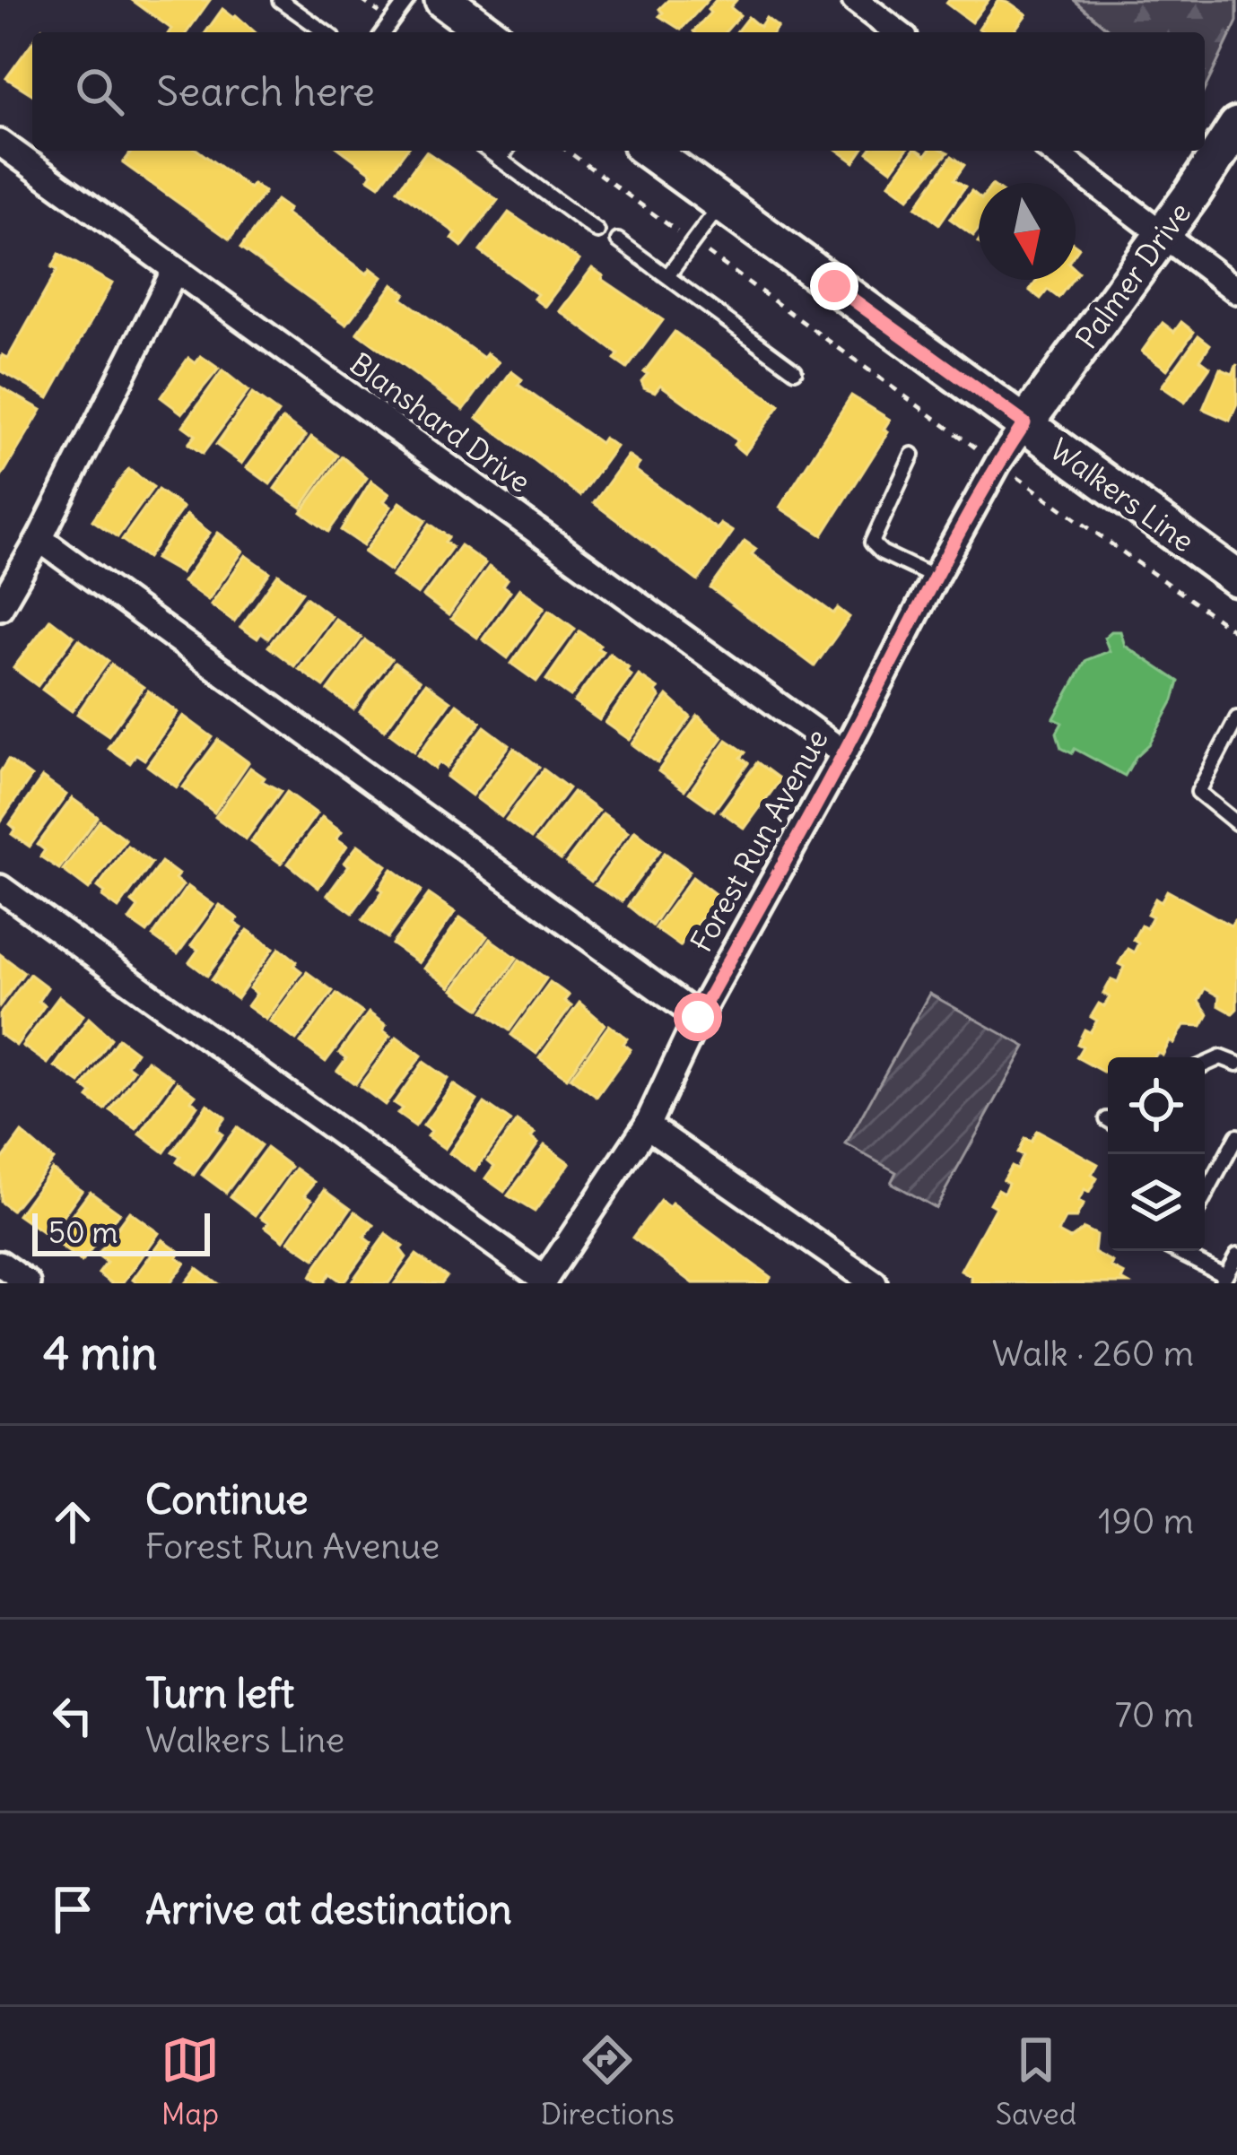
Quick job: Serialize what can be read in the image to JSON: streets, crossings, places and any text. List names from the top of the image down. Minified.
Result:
{"streets":{"main road":["Palmer Drive","Walkers Line"],"street":["Blanshard Drive","Forest Run Avenue"]},"crossings":[["Palmer Drive","Walkers Line"],["Palmer Drive","Forest Run Avenue"],["Blanshard Drive","Forest Run Avenue"],["Walkers Line","Forest Run Avenue"]],"scale_bar":"50 m","north":"bottom","page":{"search":"Search here","scale":"50 m","heading":["4 min","Walk · 260 m"],"list":[["Continue","Forest Run Avenue","190 m"],["Turn left","Walkers Line","70 m"],"Arrive at destination"],"nav":["Map","Directions","Saved"]}}
